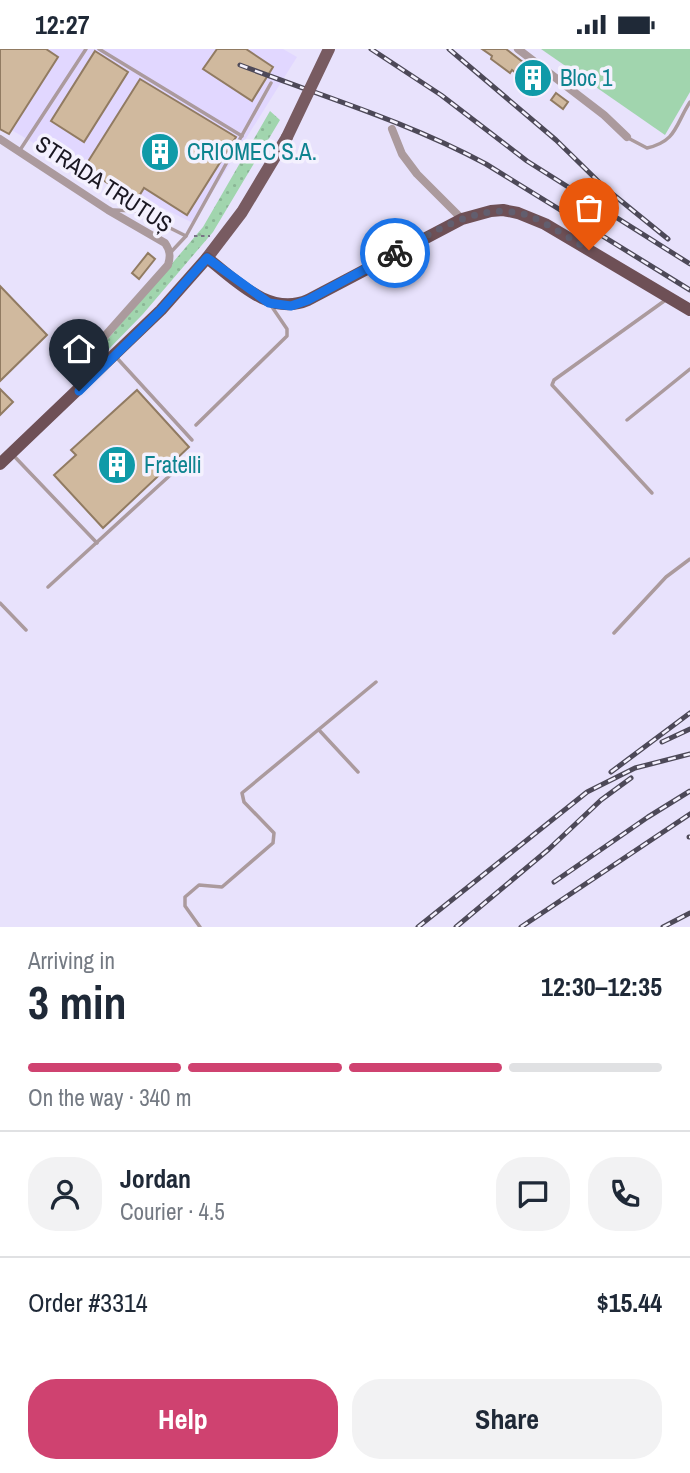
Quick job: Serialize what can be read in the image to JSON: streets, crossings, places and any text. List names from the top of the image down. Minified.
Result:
{"streets":{"street":["STRADA TRUTUȘ"]},"places":{"building":["Bloc 1","CRIOMEC S.A.","Fratelli"]},"page":{"status":"12:27","heading":["3 min","Arriving in","12:30–12:35"],"panel":["Jordan","Courier · 4.5","Order #3314","$15.44"],"bar":"On the way · 340 m","buttons":["Help","Share"]}}
